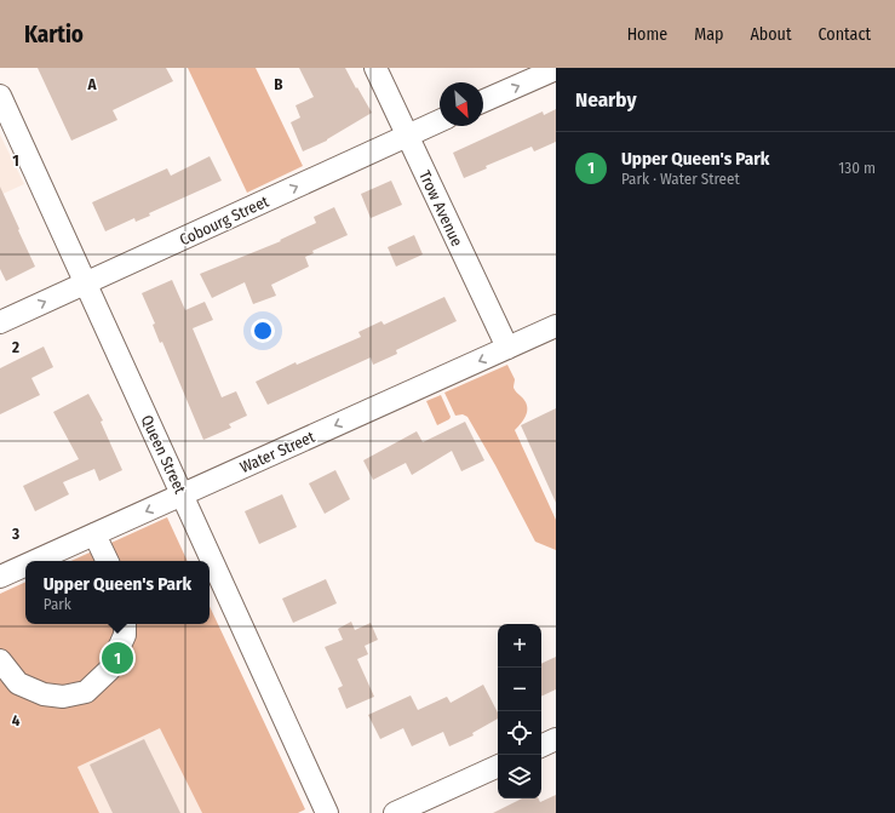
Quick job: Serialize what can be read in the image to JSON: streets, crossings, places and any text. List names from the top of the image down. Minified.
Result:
{"streets":{"street":["Trow Avenue","Cobourg Street","Water Street","Queen Street"]},"crossings":[["Trow Avenue","Cobourg Street"],["Trow Avenue","Water Street"],["Cobourg Street","Queen Street"],["Water Street","Queen Street"]],"one_way":["Cobourg Street","Water Street"],"north":"bottom right","page":{"header":"Kartio","nav":["Home","Map","About","Contact"],"heading":"Nearby","list":[{"mark":"1","name":"Upper Queen's Park","note":"Park · Water Street","value":"130 m"}],"popup":["Upper Queen's Park","Park"],"map_buttons":["+","−"],"pins":"1"},"grid":{"columns":["A","B"],"rows":["1","2","3","4"]}}
